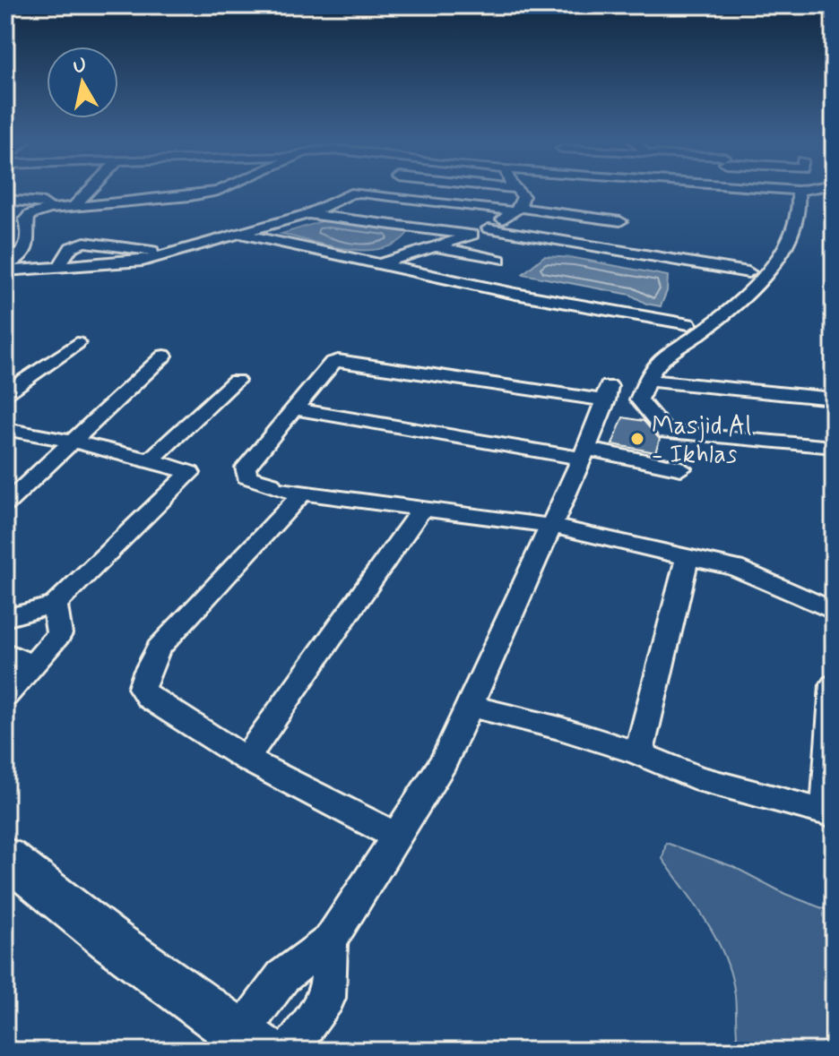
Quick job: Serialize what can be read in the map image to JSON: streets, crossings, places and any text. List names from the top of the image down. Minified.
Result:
{"places":["Masjid Al - Ikhlas"],"north":"top"}
